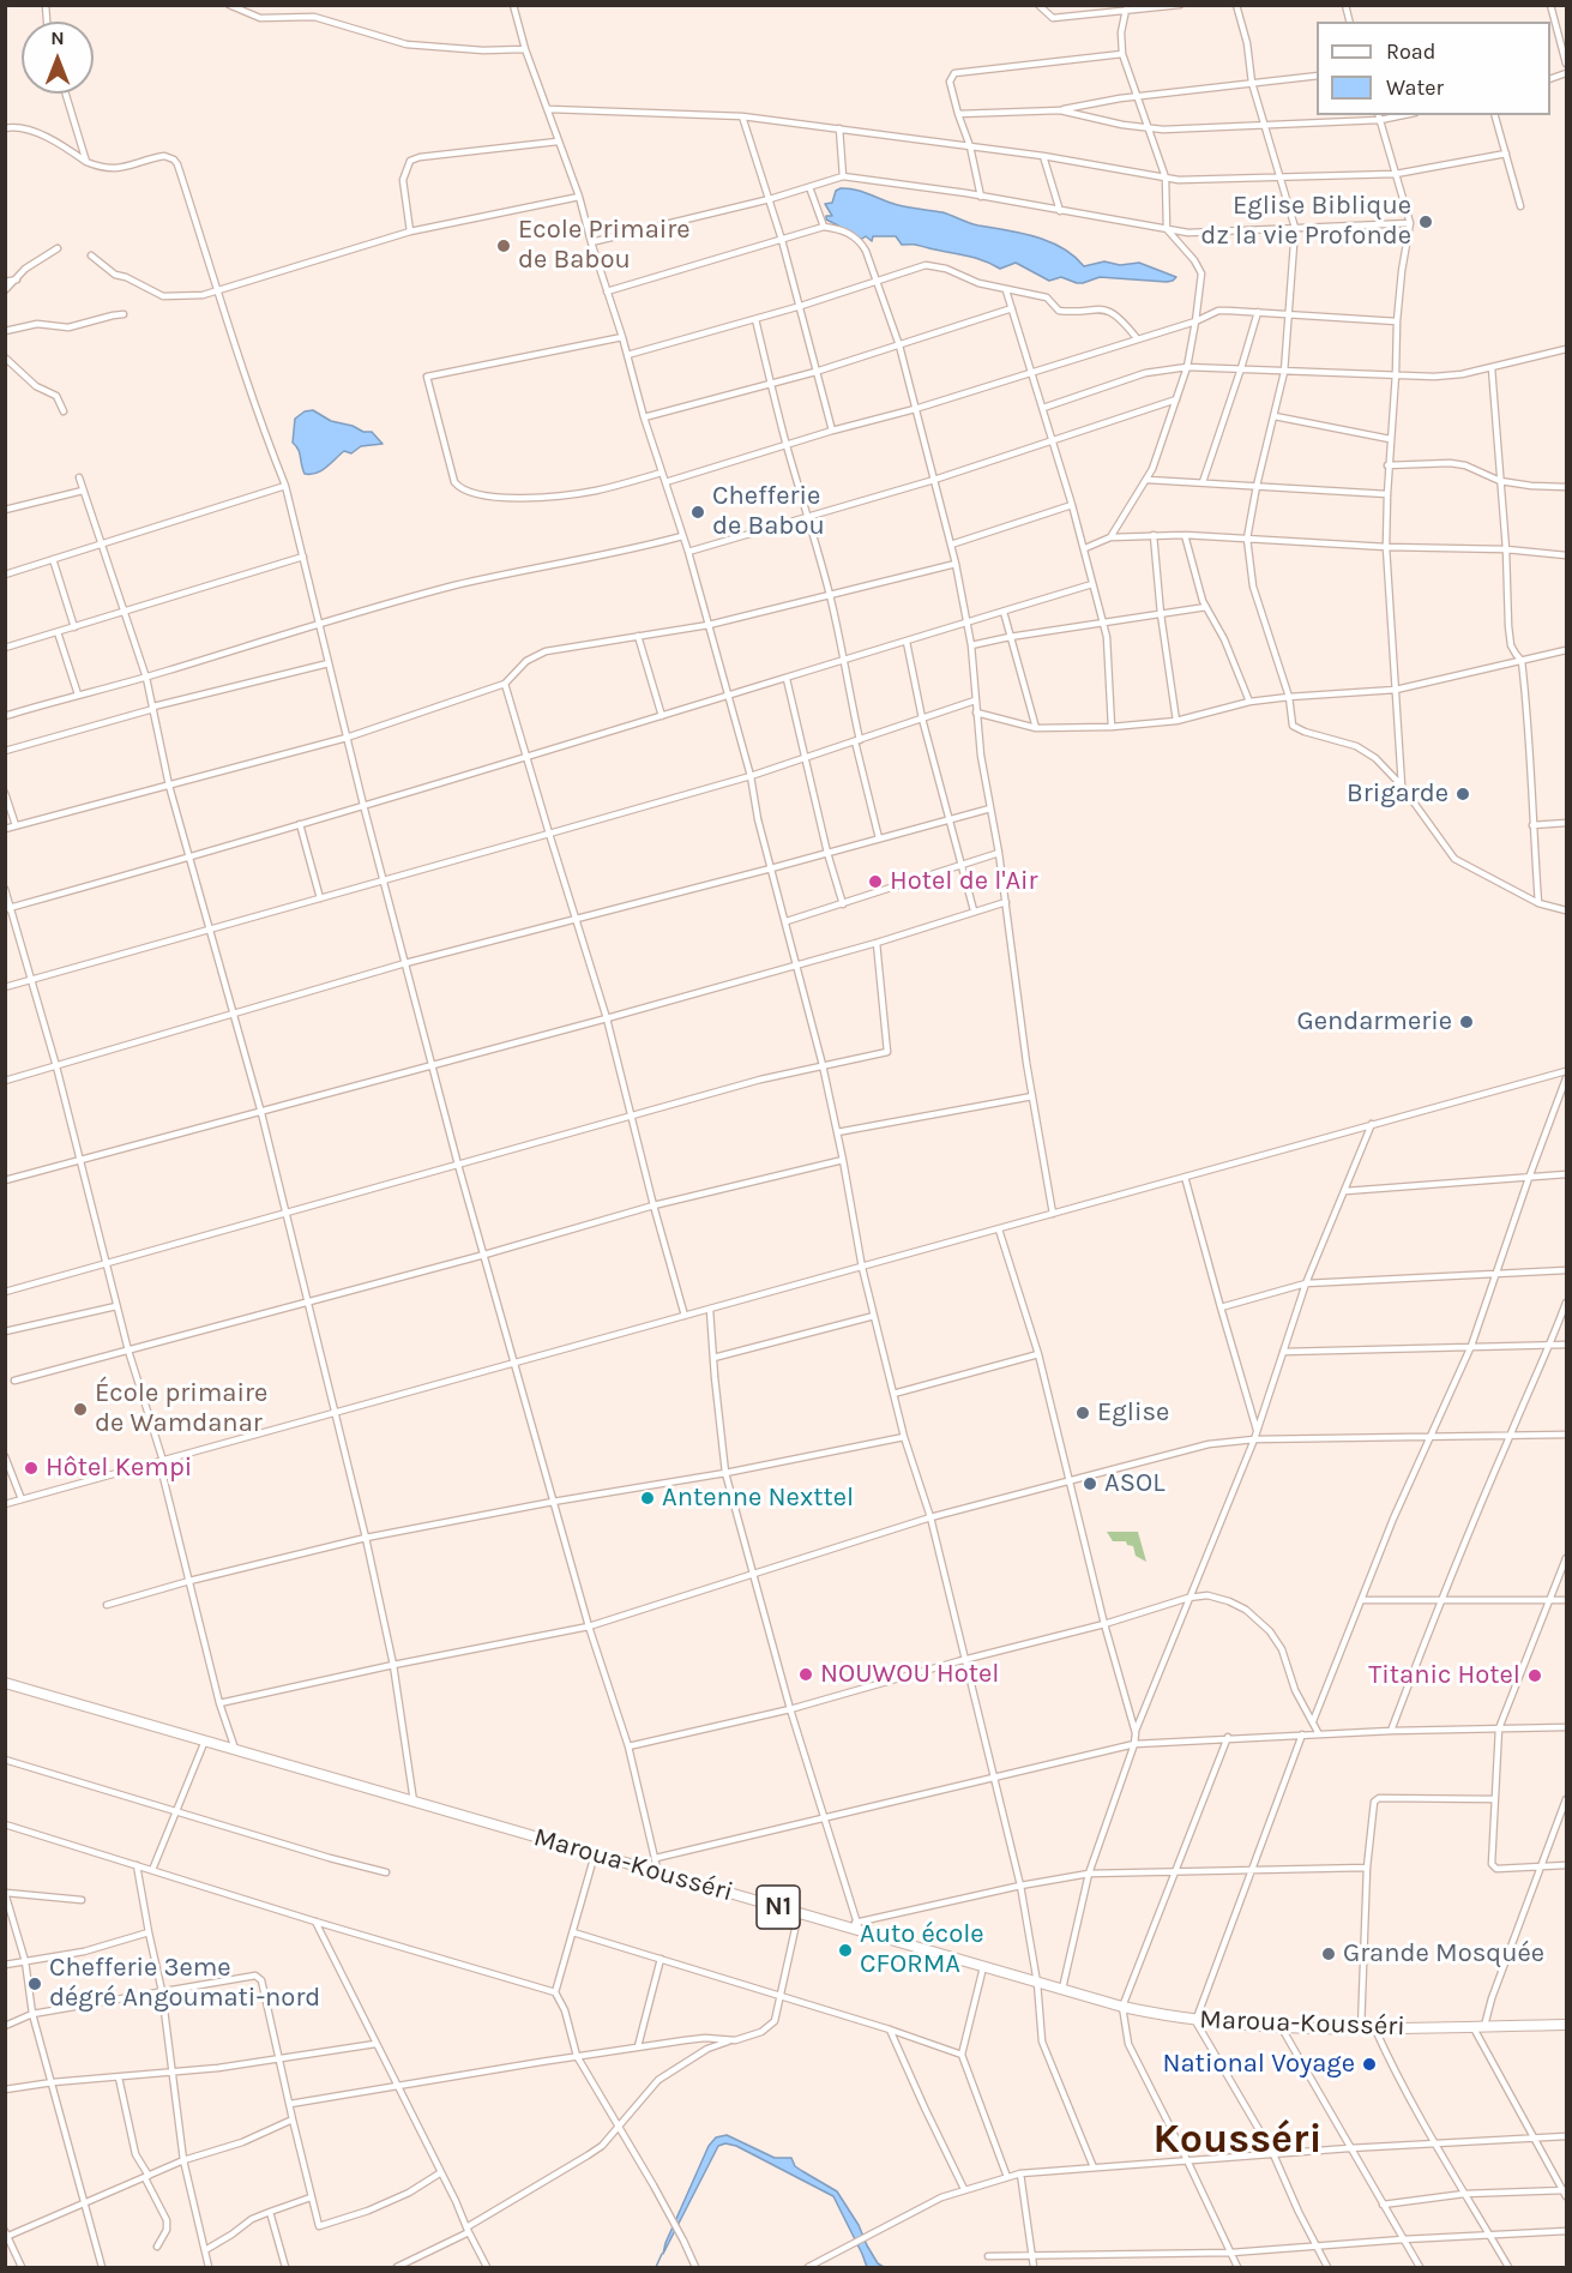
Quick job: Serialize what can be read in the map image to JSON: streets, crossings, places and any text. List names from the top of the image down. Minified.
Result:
{"streets":{"highway":["Maroua-Kousséri","N1"]},"districts":["Kousséri"],"places":["Eglise Biblique dz la vie Profonde","Ecole Primaire de Babou","Chefferie de Babou","Brigarde","Hotel de l'Air","Gendarmerie","École primaire de Wamdanar","Eglise","Hôtel Kempi","ASOL","Antenne Nexttel","NOUWOU Hotel","Titanic Hotel","Auto école CFORMA","Grande Mosquée","Chefferie 3eme dégré Angoumati-nord","National Voyage"],"legend":["Road","Water"],"north":"top"}
